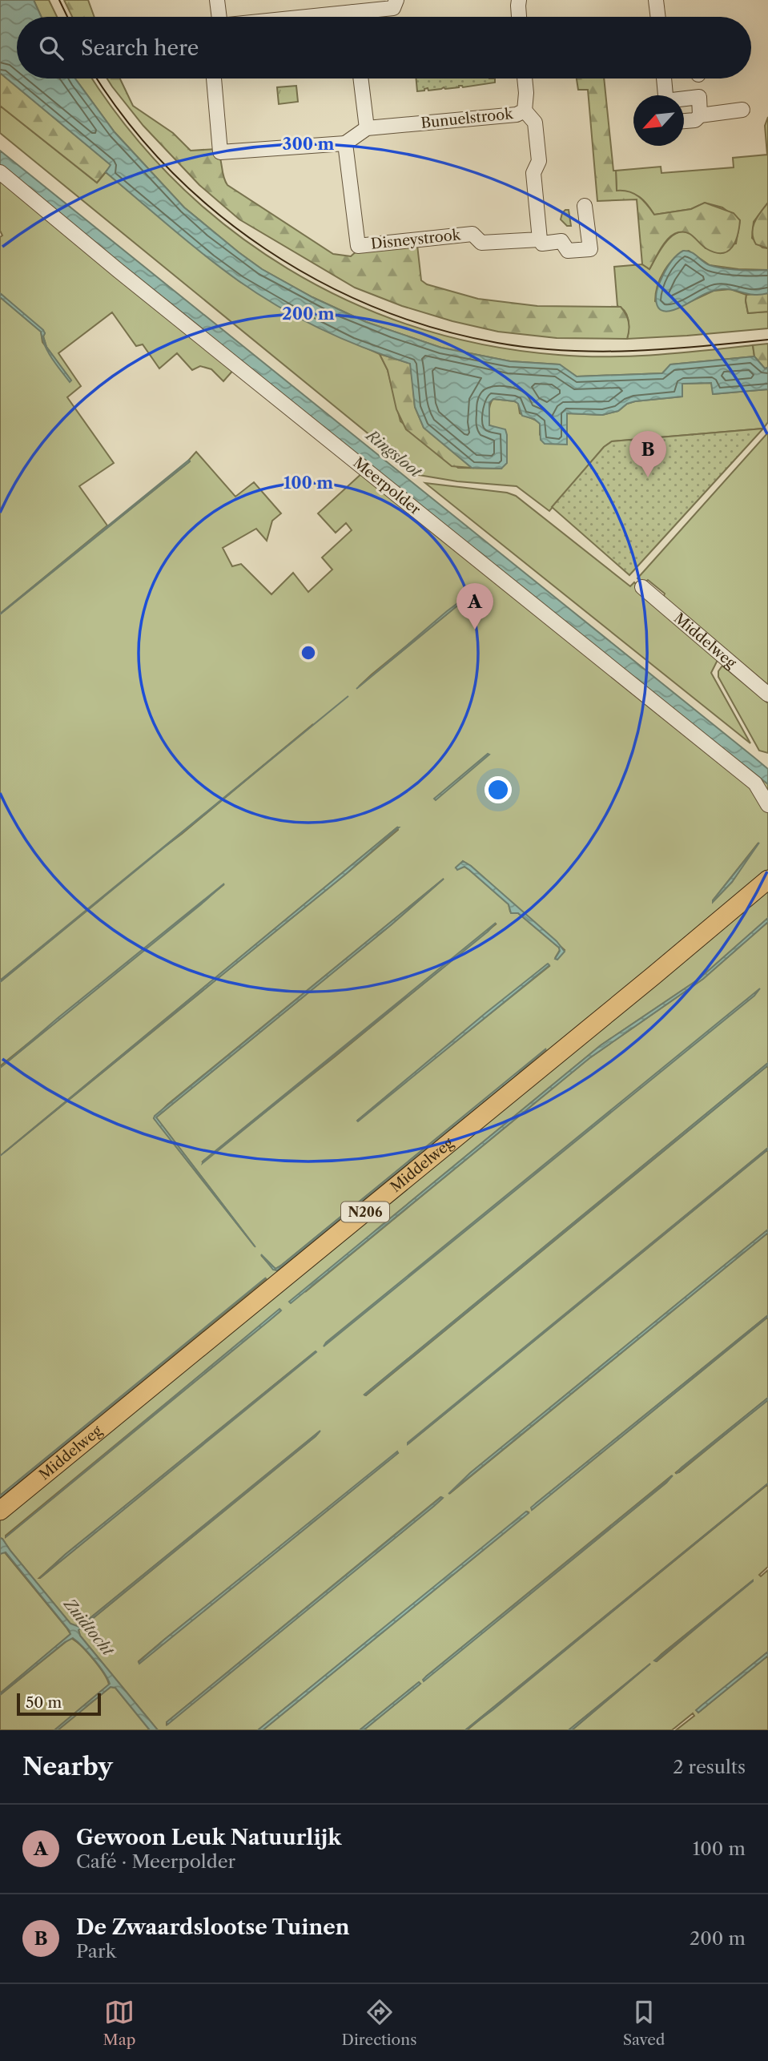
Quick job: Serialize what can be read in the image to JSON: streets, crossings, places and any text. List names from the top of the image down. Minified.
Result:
{"streets":{"main road":["Middelweg","N206"],"street":["Bunuelstrook","Disneystrook","Meerpolder"]},"water":["Ringsloot","Zuidtocht"],"scale_bar":"50 m","north":"bottom left","page":{"search":"Search here","pins":["B","A"],"scale":"50 m","heading":["Nearby","2 results"],"list":[{"mark":"A","name":"Gewoon Leuk Natuurlijk","note":"Café · Meerpolder","value":"100 m"},{"mark":"B","name":"De Zwaardslootse Tuinen","note":"Park","value":"200 m"}],"nav":["Map","Directions","Saved"]},"rings":["300 m","200 m","100 m"]}
